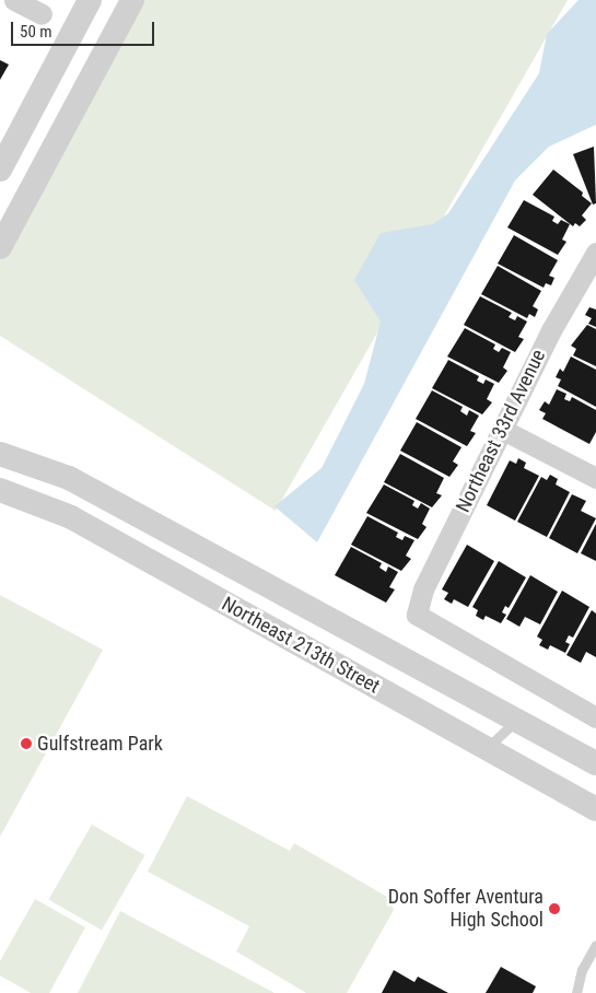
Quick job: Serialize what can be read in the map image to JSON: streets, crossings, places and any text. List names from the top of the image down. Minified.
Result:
{"streets":{"street":["Northeast 33rd Avenue","Northeast 213th Street"]},"places":["Gulfstream Park","Don Soffer Aventura High School"],"scale_bar":"50 m"}
